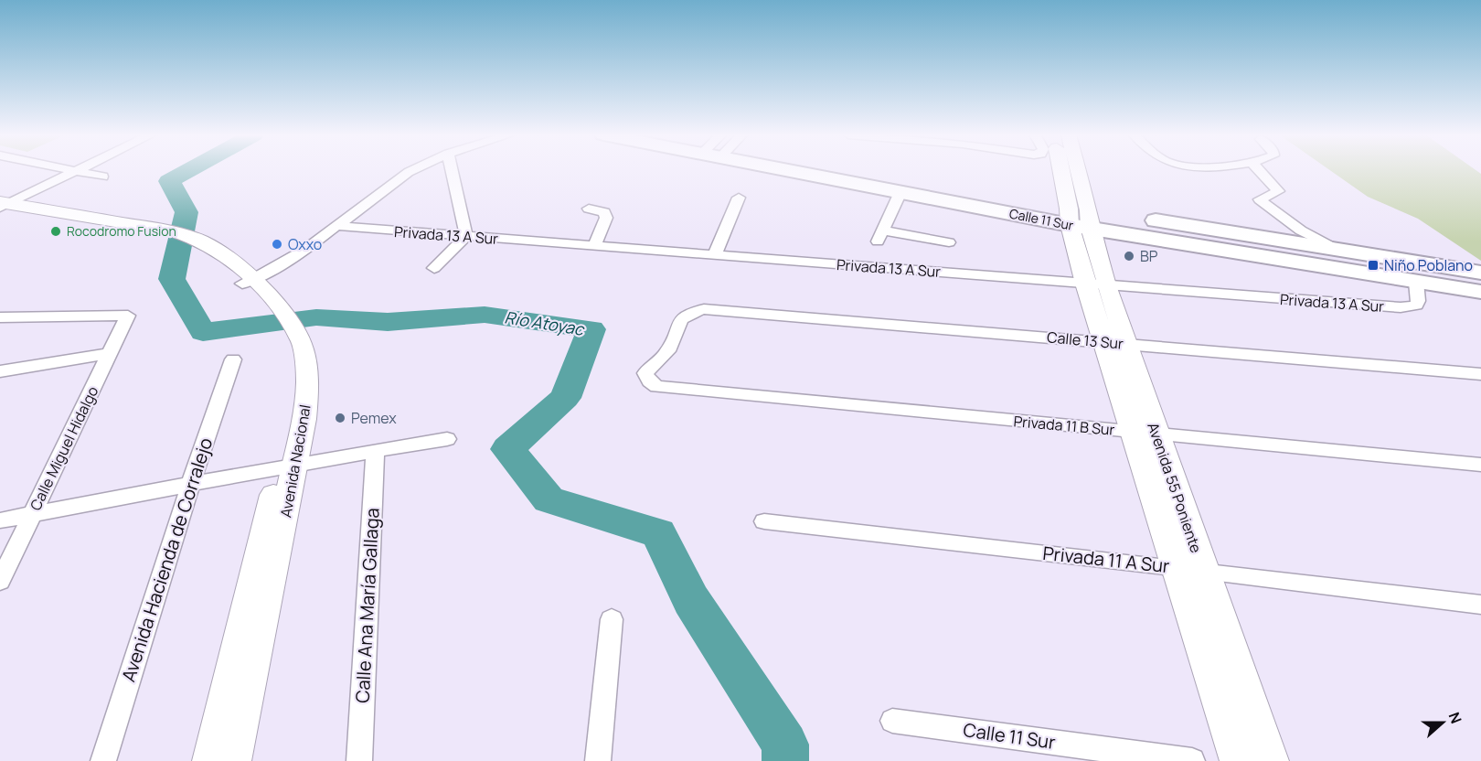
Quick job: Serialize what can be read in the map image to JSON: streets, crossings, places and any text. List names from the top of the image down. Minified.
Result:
{"streets":{"main road":["Calle 11 Sur","Avenida Nacional","Avenida 55 Poniente"],"street":["Privada 13 A Sur","Calle 13 Sur","Privada 11 B Sur","Calle Miguel Hidalgo","Avenida Hacienda de Corralejo","Privada 11 A Sur","Calle Ana María Gallaga"]},"crossings":[["Calle 11 Sur","Privada 13 A Sur"],["Calle 11 Sur","Avenida 55 Poniente"],["Privada 13 A Sur","Avenida 55 Poniente"],["Calle 13 Sur","Privada 11 B Sur"],["Calle 13 Sur","Avenida 55 Poniente"],["Privada 11 B Sur","Avenida 55 Poniente"],["Avenida 55 Poniente","Privada 11 A Sur"]],"water":["Río Atoyac"],"places":{"other":["Rocodromo Fusion","Oxxo","BP","Pemex"],"transit":["Niño Poblano"]},"north":"right"}
